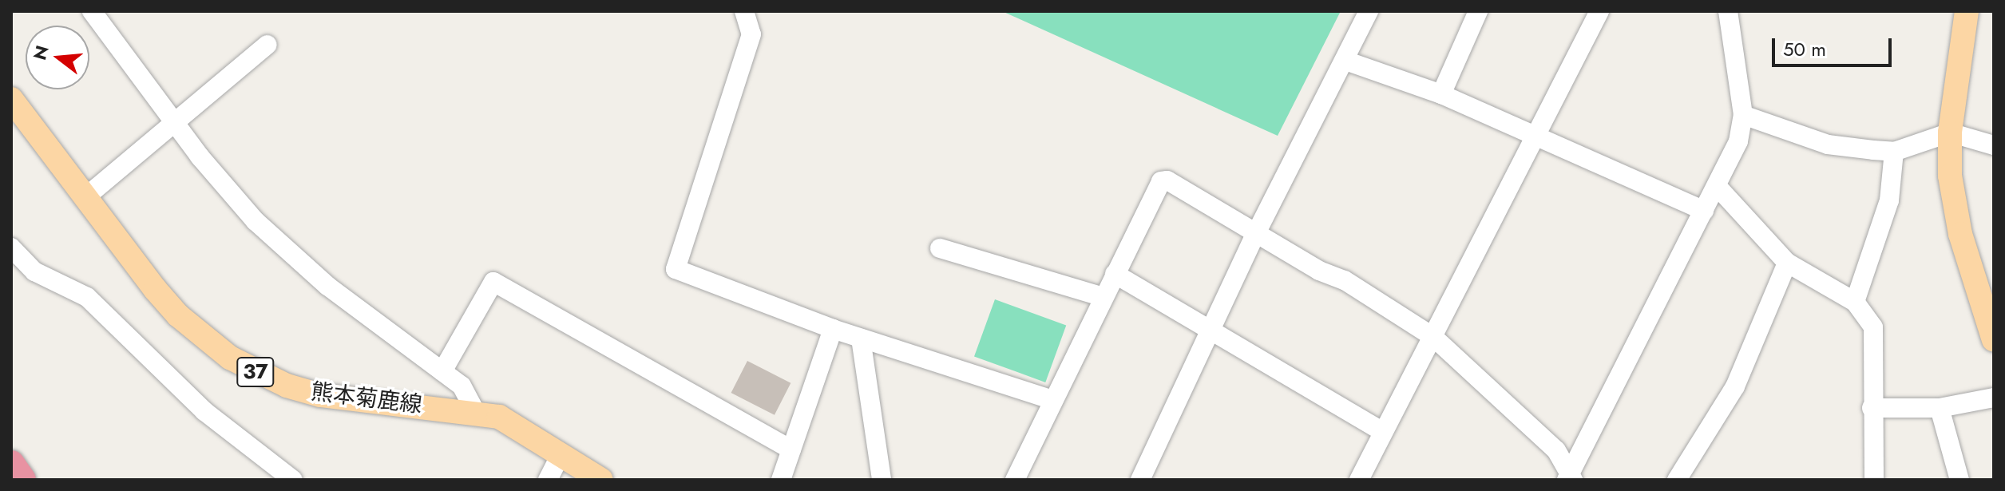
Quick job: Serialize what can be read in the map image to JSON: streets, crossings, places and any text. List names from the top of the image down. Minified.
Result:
{"streets":{"main road":["37","熊本菊鹿線"]},"scale_bar":"50 m","north":"left"}
